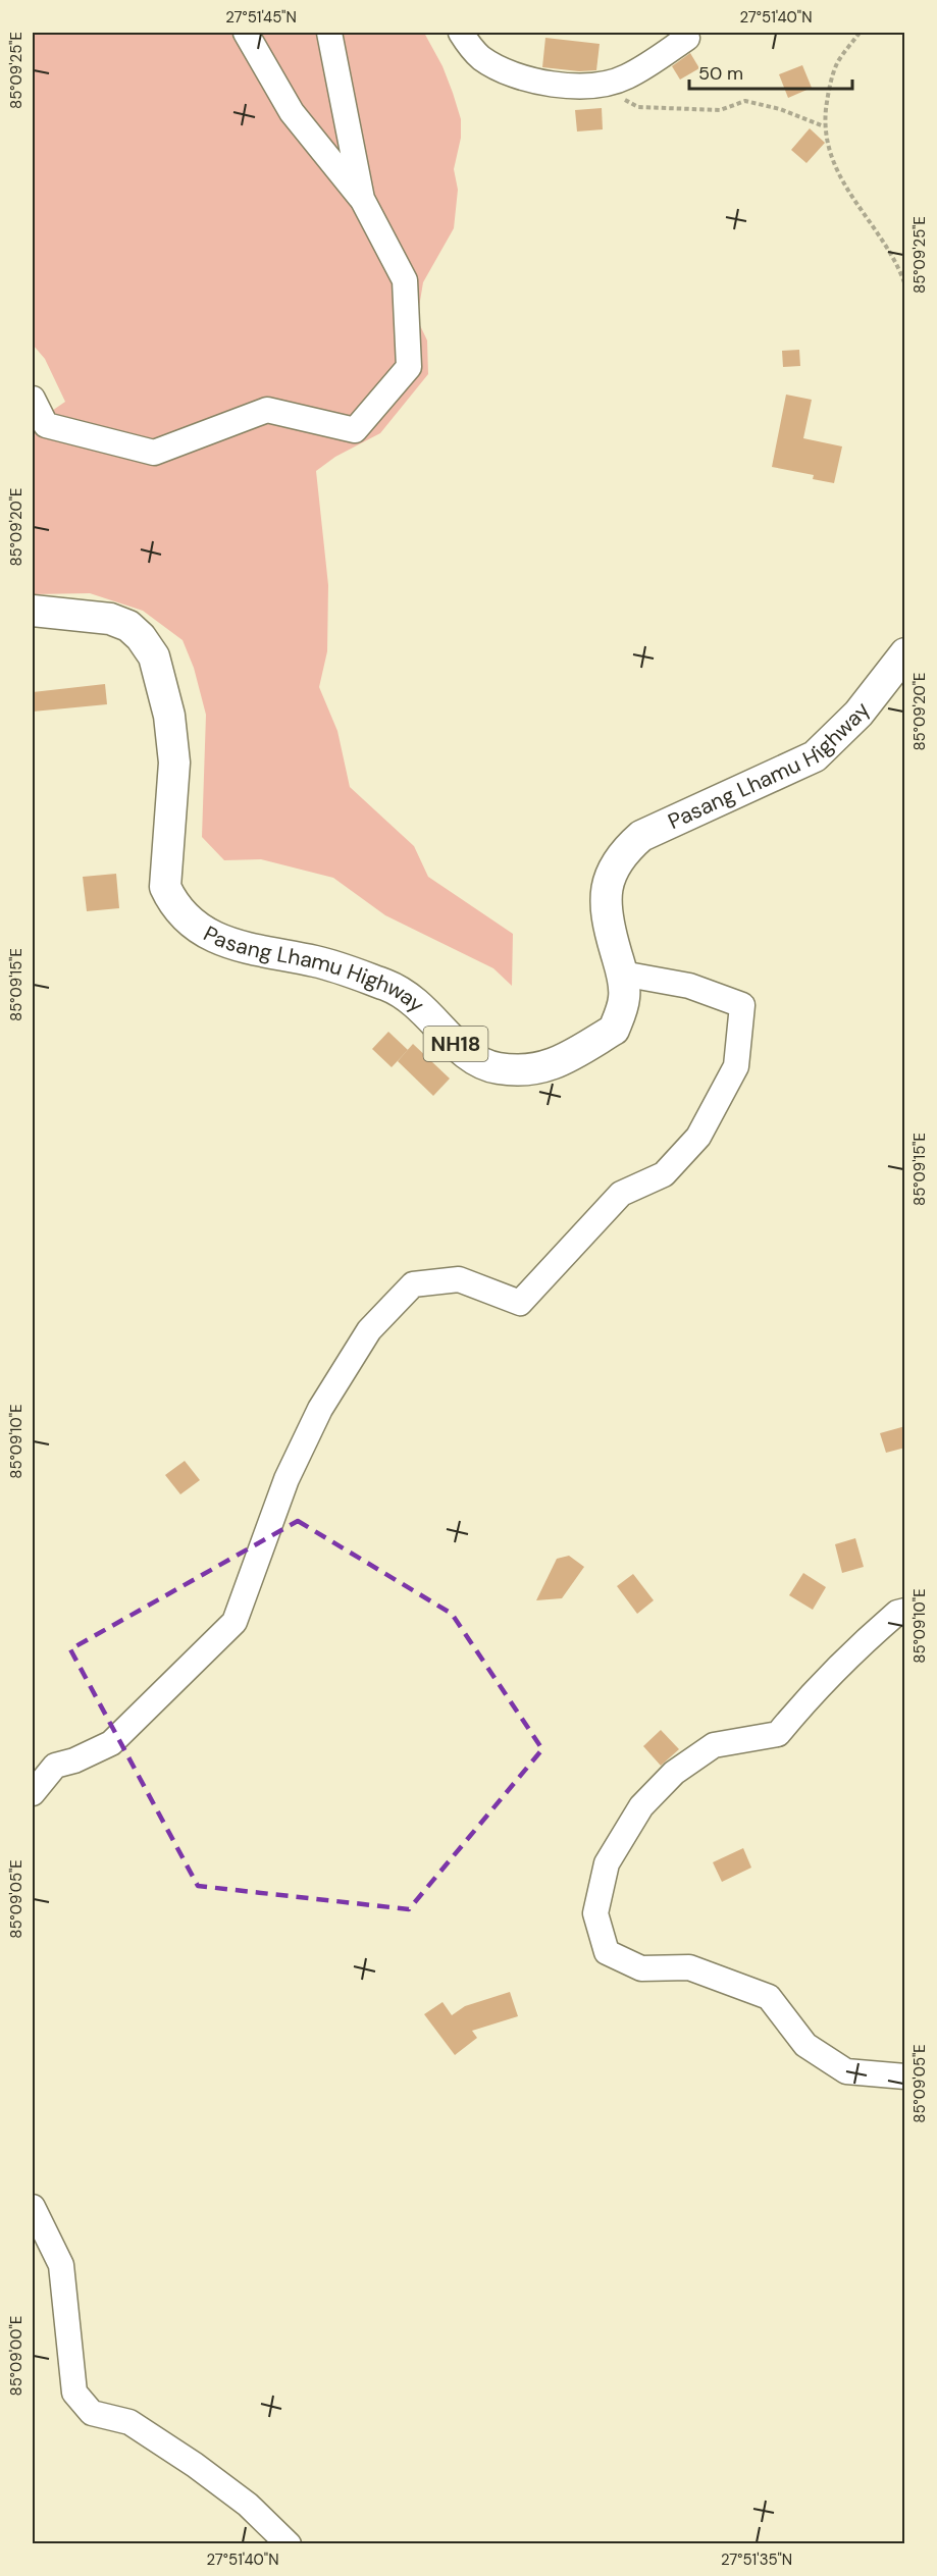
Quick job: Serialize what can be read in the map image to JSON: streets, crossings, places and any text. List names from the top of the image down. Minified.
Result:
{"streets":{"main road":["Pasang Lhamu Highway","NH18"]},"scale_bar":"50 m","coordinates":["27°51'45\"N","27°51'40\"N","85°09'25\"E","85°09'20\"E","85°09'15\"E","85°09'10\"E","85°09'05\"E","85°09'00\"E","27°51'35\"N"]}
